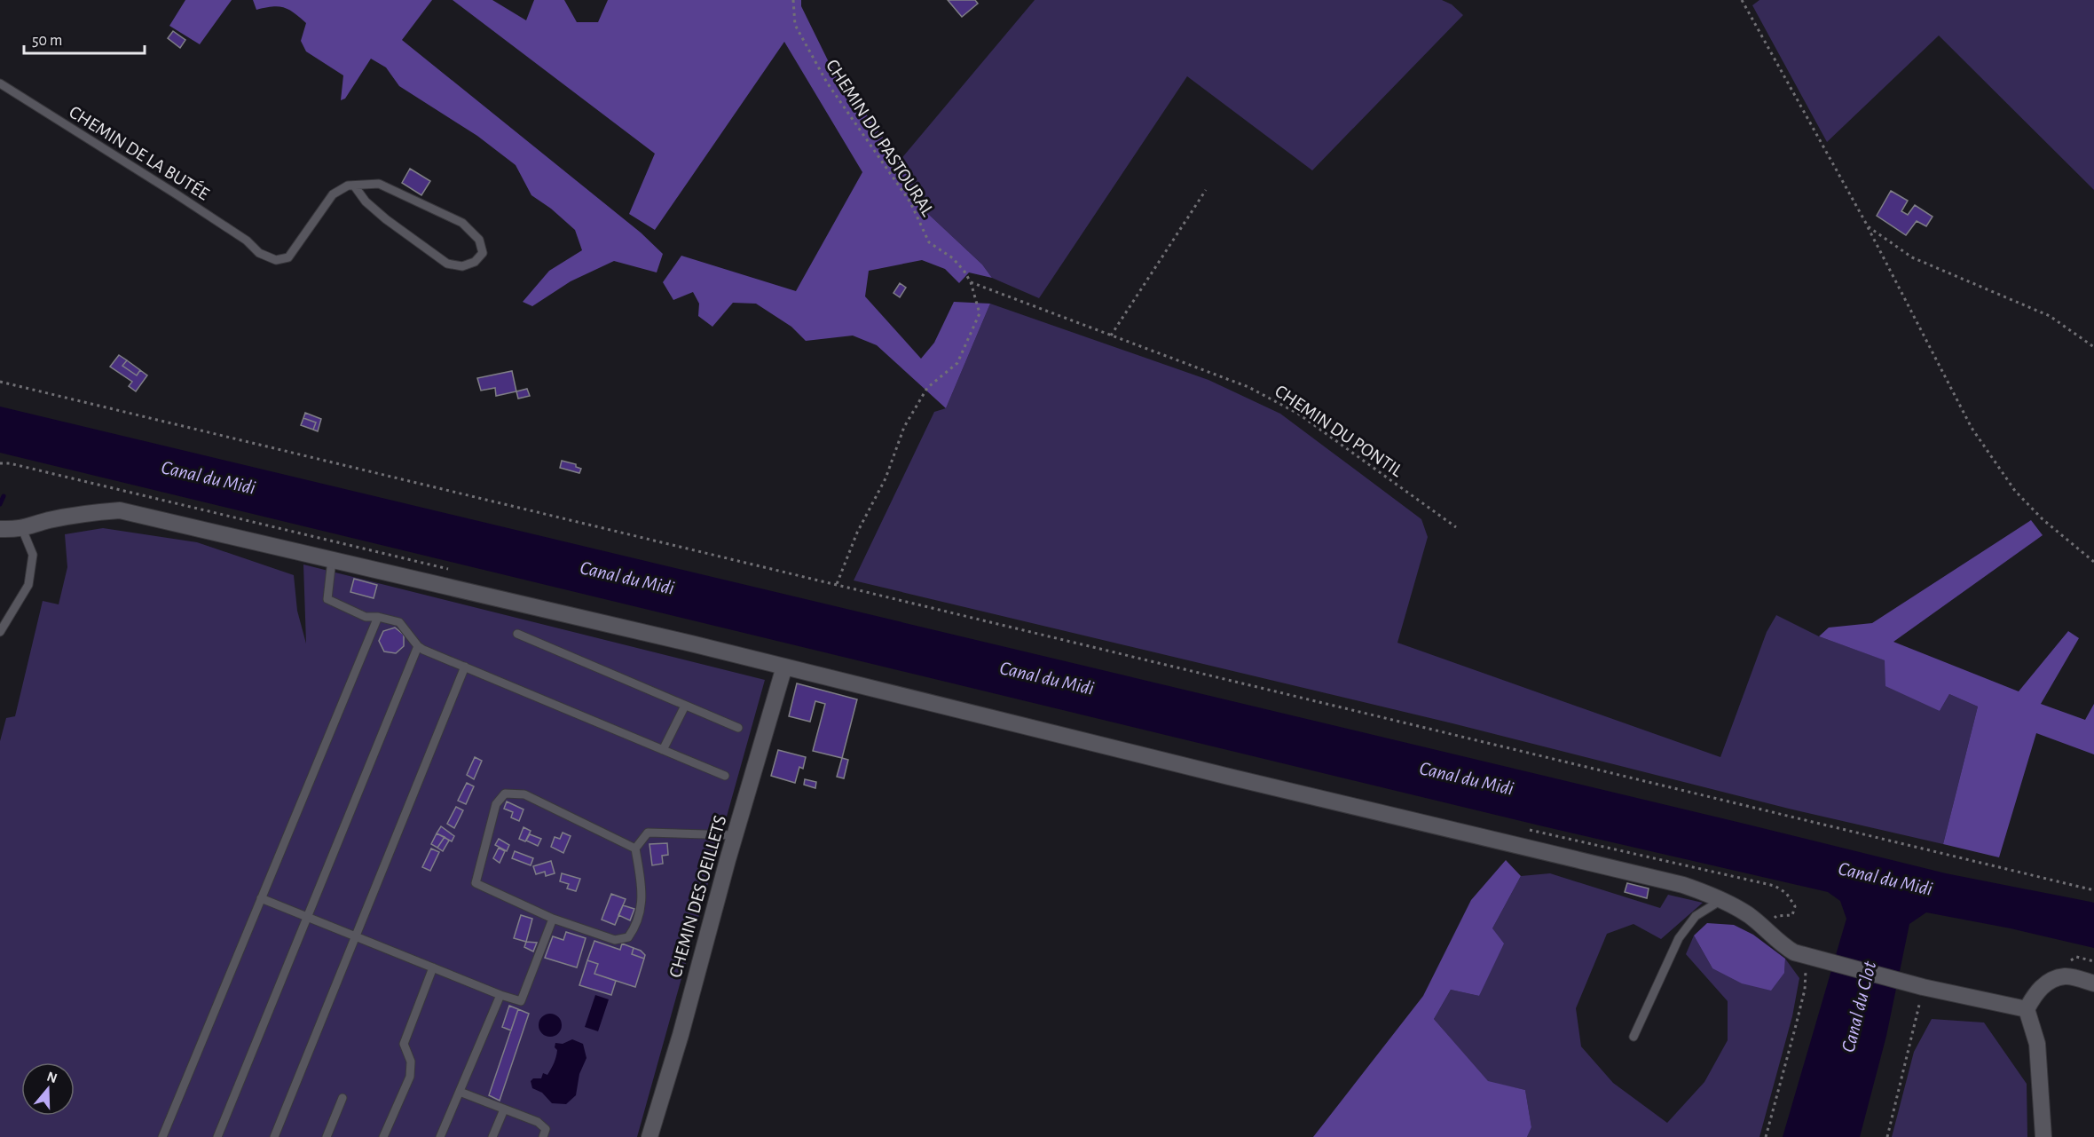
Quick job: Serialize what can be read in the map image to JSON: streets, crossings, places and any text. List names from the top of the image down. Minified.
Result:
{"streets":{"street":["CHEMIN DES OEILLETS"],"lane":["CHEMIN DE LA BUTÉE"],"path":["CHEMIN DU PASTOURAL","CHEMIN DU PONTIL"]},"crossings":[["CHEMIN DU PASTOURAL","CHEMIN DU PONTIL"]],"water":["Canal du Midi","Canal du Clot"],"scale_bar":"50 m","north":"top"}
